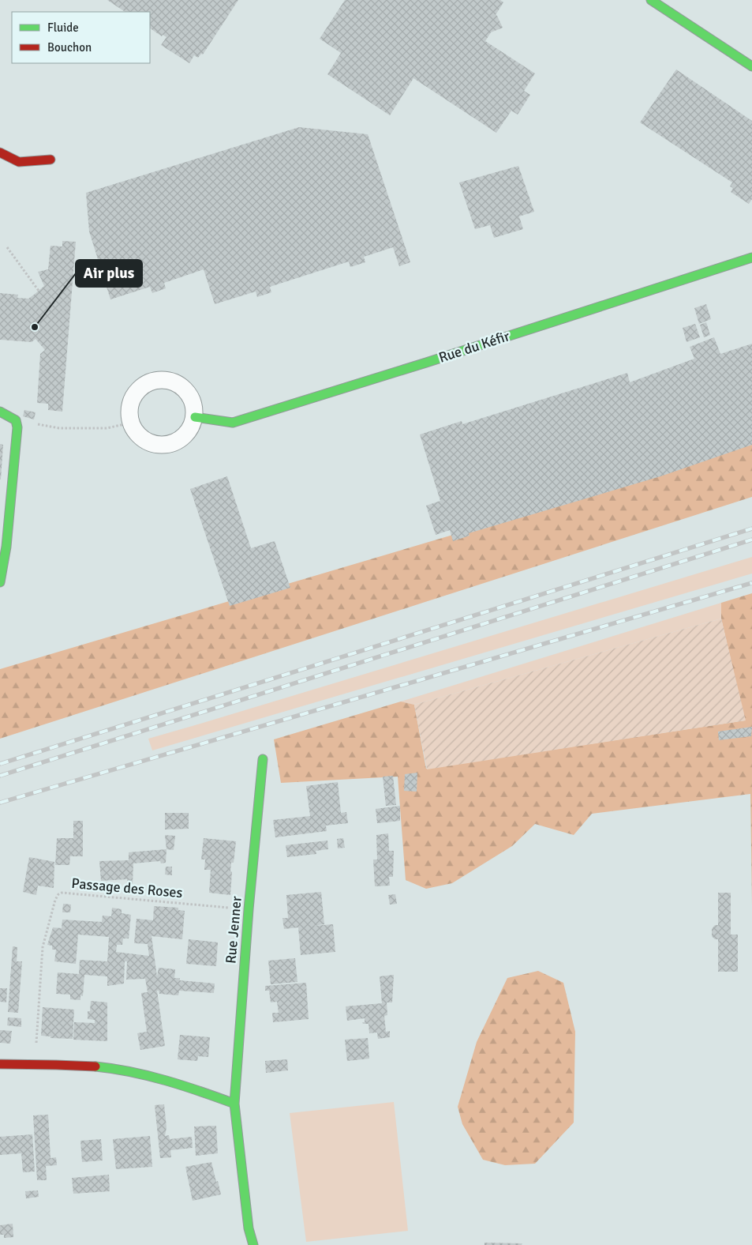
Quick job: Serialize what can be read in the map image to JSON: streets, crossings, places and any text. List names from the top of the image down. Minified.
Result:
{"streets":{"street":["Rue du Kéfir","Rue Jenner"],"path":["Passage des Roses"]},"crossings":[["Passage des Roses","Rue Jenner"]],"places":["Air plus"],"legend":["Fluide","Bouchon"]}
